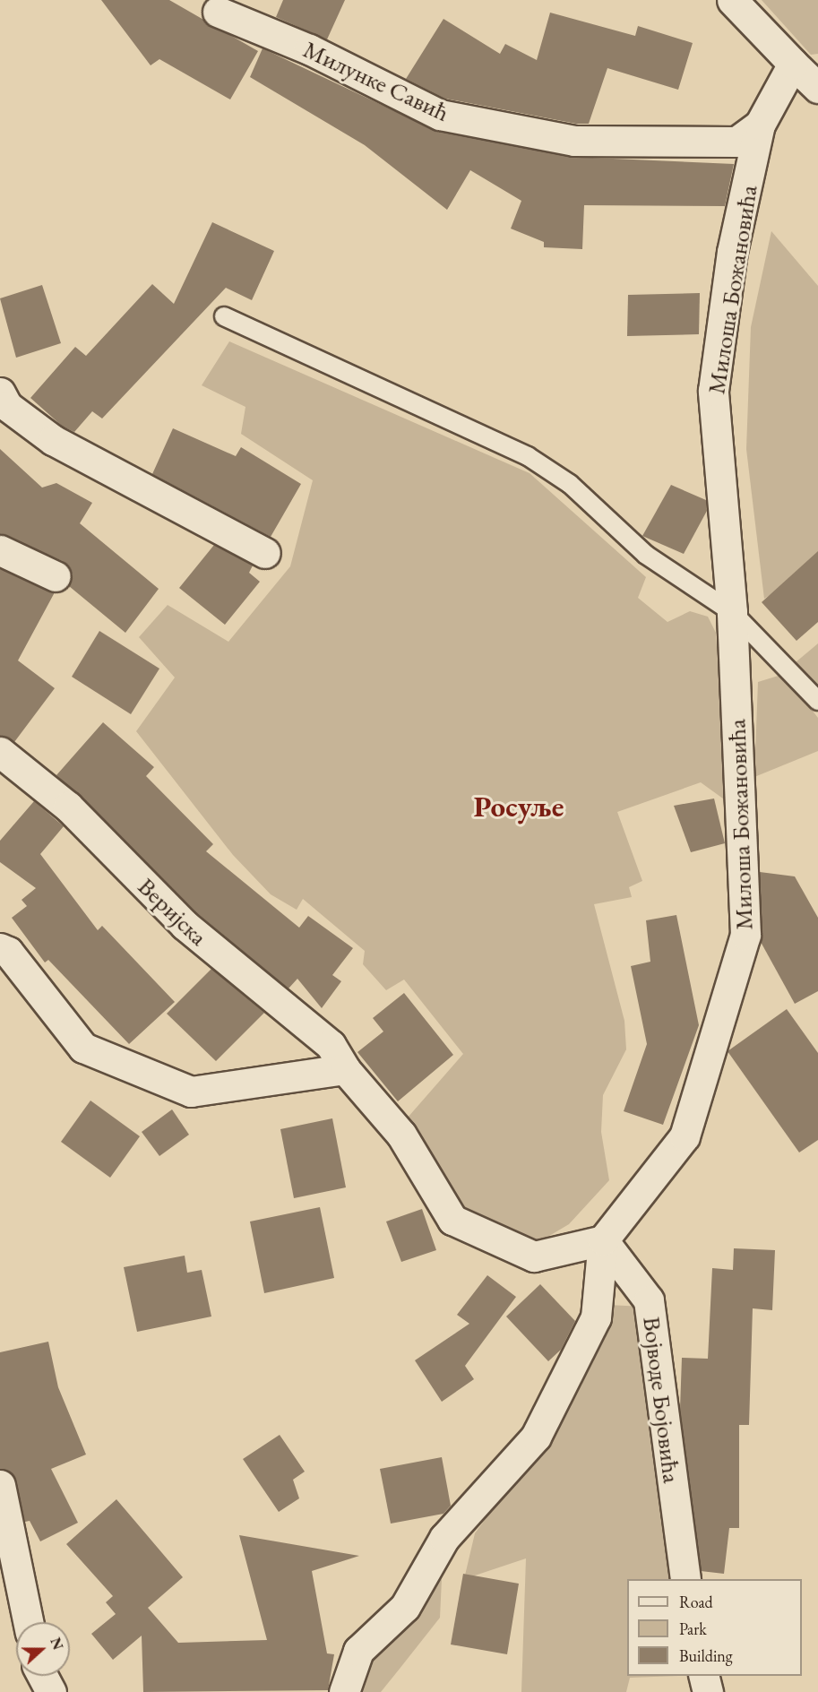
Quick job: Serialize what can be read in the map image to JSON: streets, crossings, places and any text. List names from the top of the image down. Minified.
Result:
{"streets":{"street":["Милунке Савић","Милоша Божановића","Веријска","Војводе Бојовића"]},"crossings":[["Милунке Савић","Милоша Божановића"],["Милоша Божановића","Војводе Бојовића"]],"districts":["Росуље"],"legend":["Road","Park","Building"],"north":"right"}
